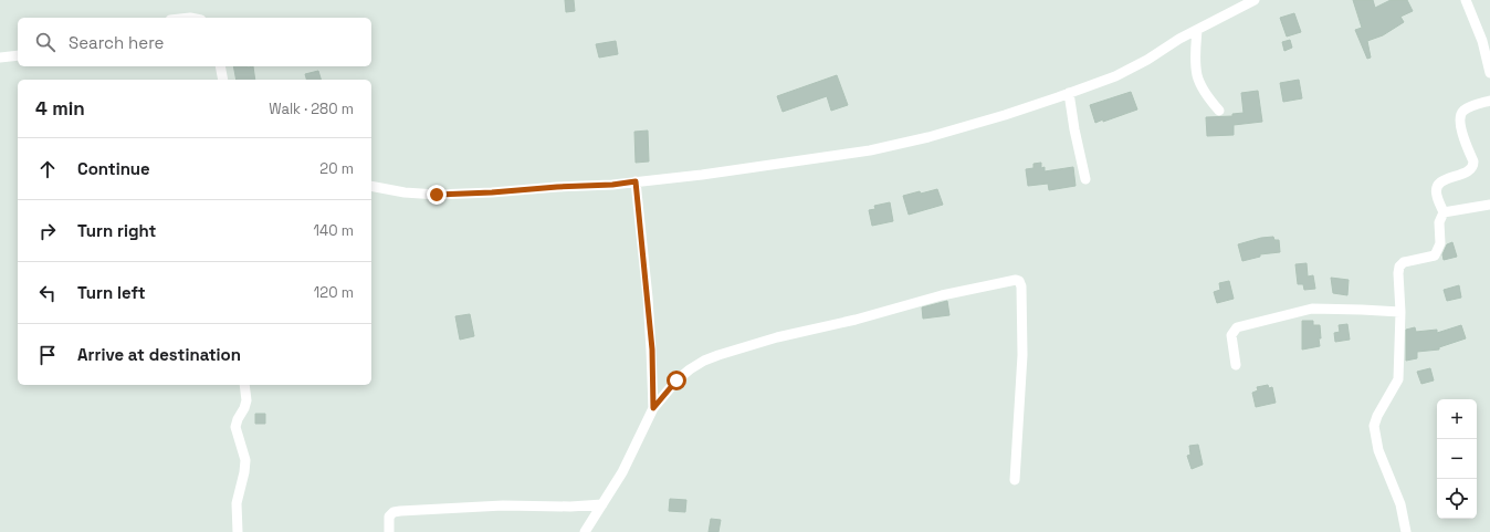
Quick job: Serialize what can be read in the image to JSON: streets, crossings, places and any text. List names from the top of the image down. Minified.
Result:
{"page":{"search":"Search here","heading":["4 min","Walk · 280 m"],"list":[["Continue","20 m"],["Turn right","140 m"],["Turn left","120 m"],"Arrive at destination"],"map_buttons":["+","−"]}}
